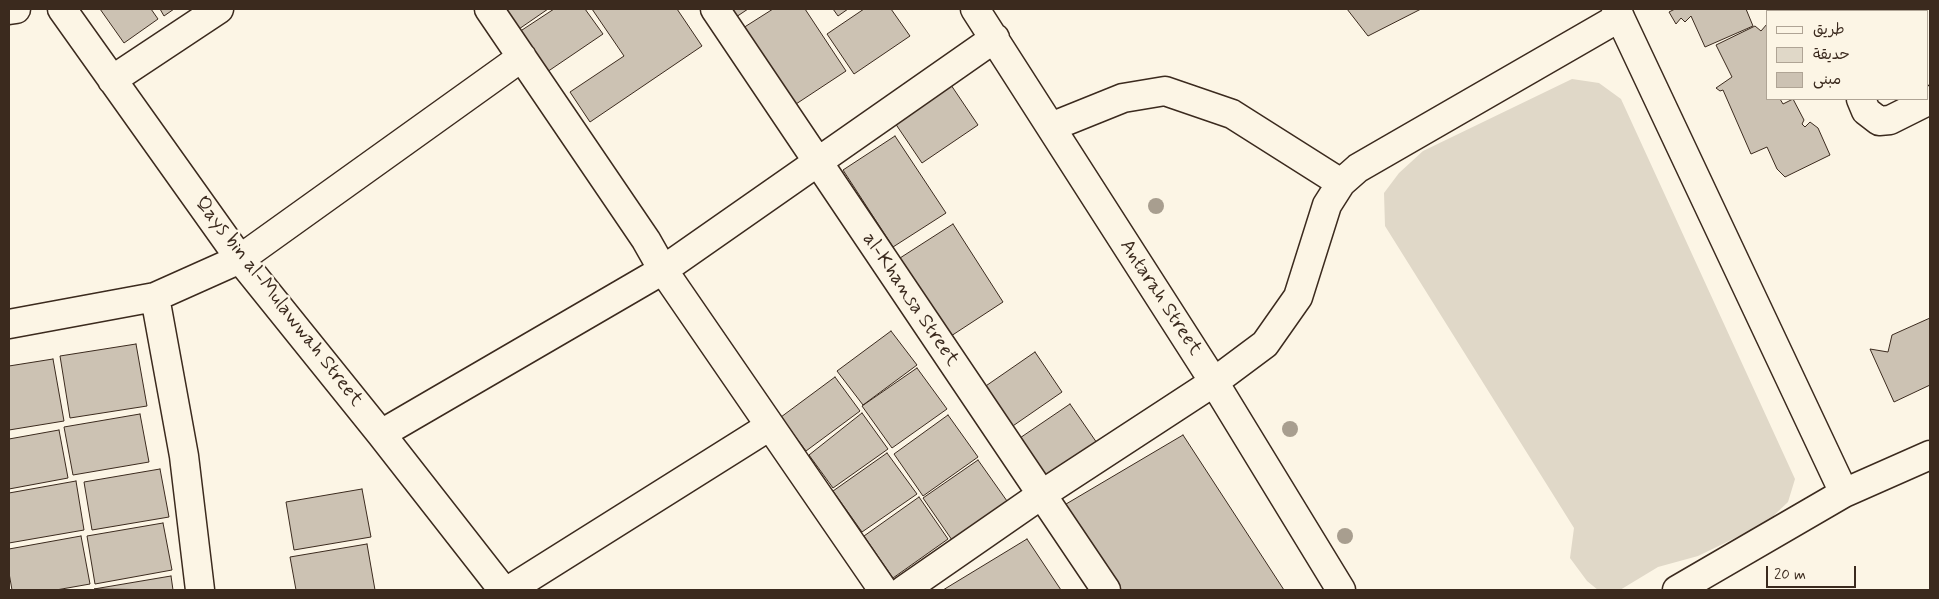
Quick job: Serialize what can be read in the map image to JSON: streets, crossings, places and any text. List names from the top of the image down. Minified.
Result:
{"streets":{"street":["Antarah Street","al-Khansa Street","Qays bin al-Mulawwah Street"]},"legend":["طريق","حديقة","مبنى"],"scale_bar":"20 m"}
